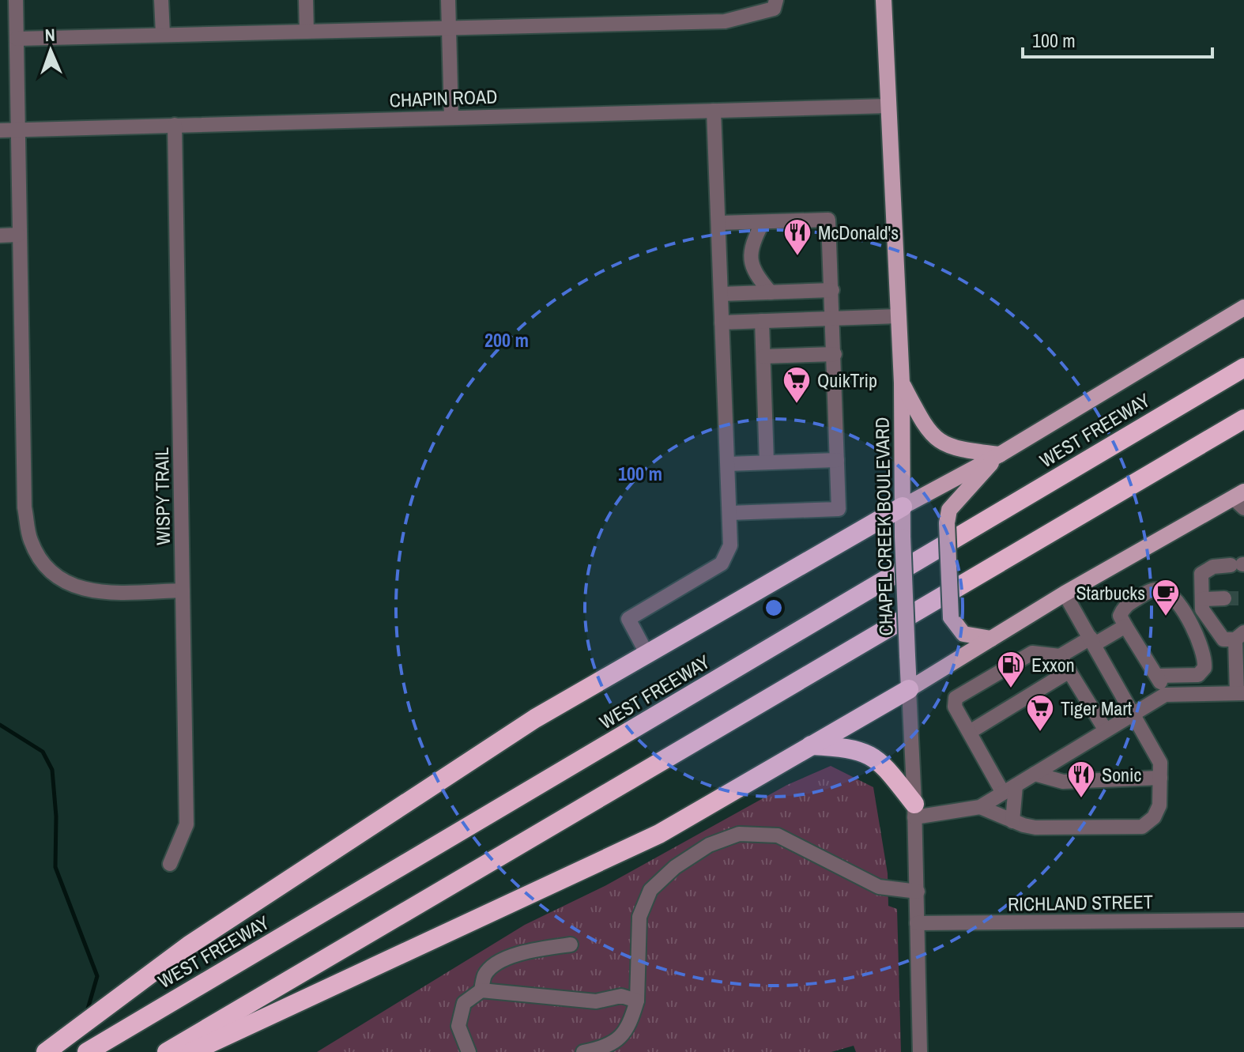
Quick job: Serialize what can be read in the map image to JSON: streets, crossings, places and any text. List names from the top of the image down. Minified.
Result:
{"streets":{"highway":["WEST FREEWAY"],"main road":["CHAPEL CREEK BOULEVARD"],"street":["CHAPIN ROAD","WISPY TRAIL","RICHLAND STREET"]},"crossings":[["CHAPIN ROAD","WISPY TRAIL"],["CHAPIN ROAD","CHAPEL CREEK BOULEVARD"],["WEST FREEWAY","CHAPEL CREEK BOULEVARD"],["CHAPEL CREEK BOULEVARD","RICHLAND STREET"]],"places":{"restaurant":["McDonald's","Sonic"],"supermarket":["QuikTrip","Tiger Mart"],"cafe":["Starbucks"],"fuel station":["Exxon"]},"scale_bar":"100 m","north":"top","rings":["200 m","100 m"]}
